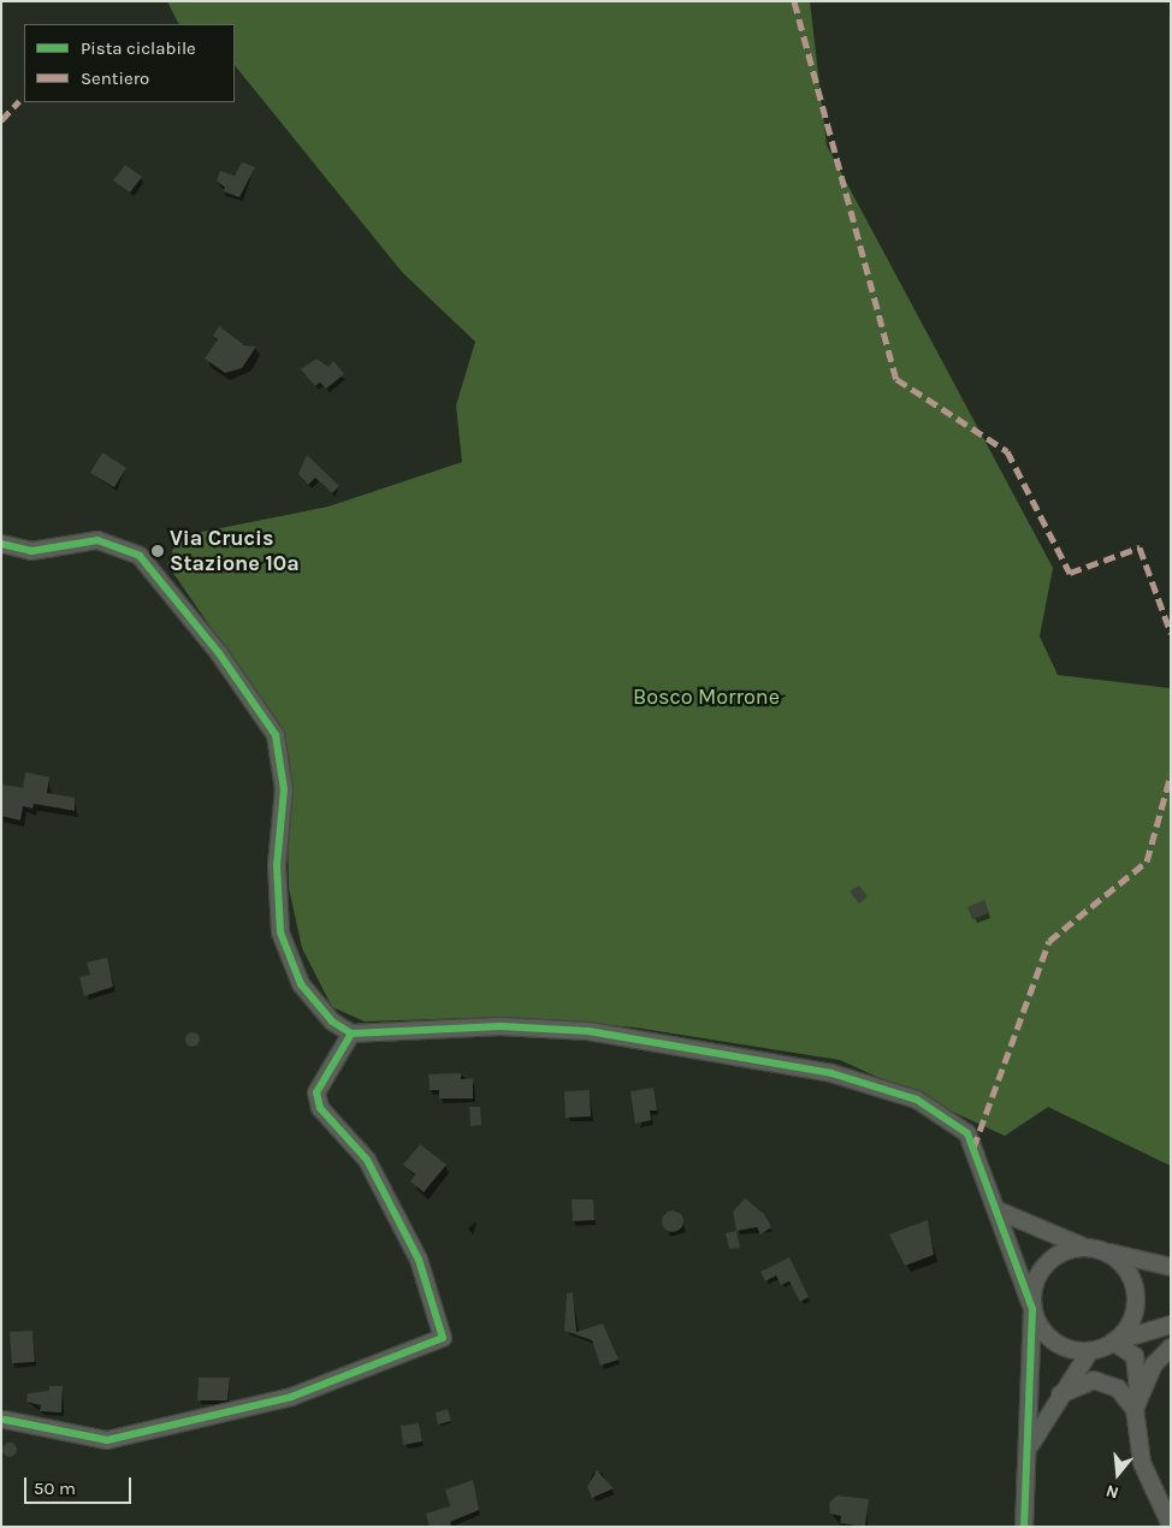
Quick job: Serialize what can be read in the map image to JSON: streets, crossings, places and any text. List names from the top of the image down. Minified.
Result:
{"parks":["Bosco Morrone"],"places":["Via Crucis Stazione 10ª"],"legend":["Pista ciclabile","Sentiero"],"scale_bar":"50 m","north":"bottom"}
